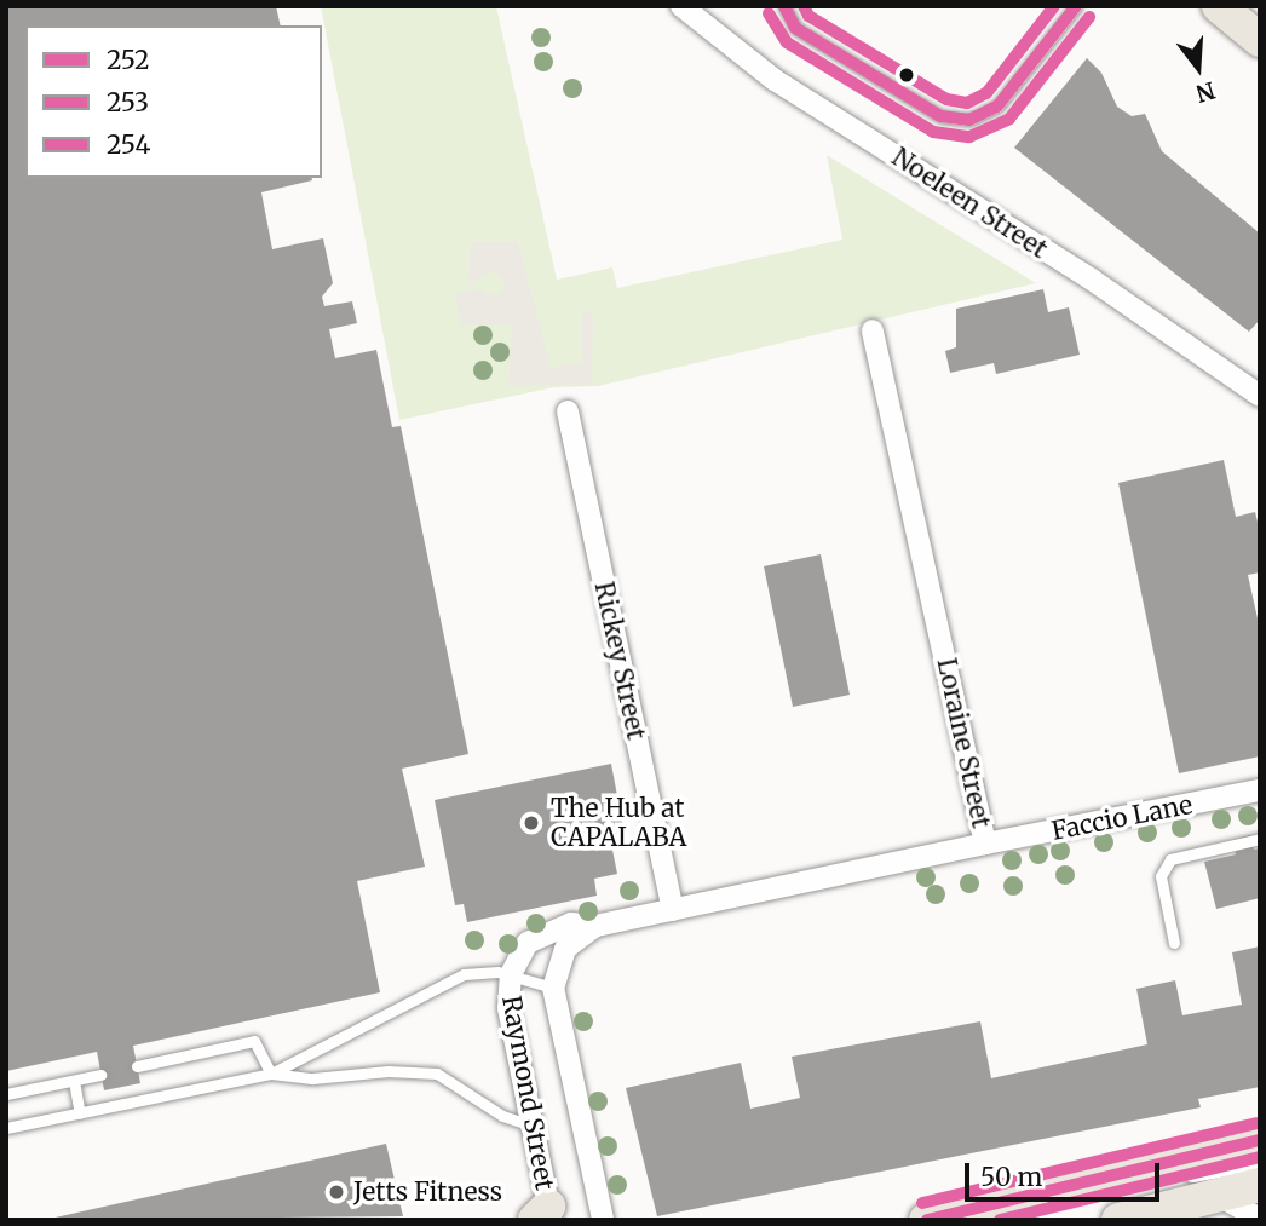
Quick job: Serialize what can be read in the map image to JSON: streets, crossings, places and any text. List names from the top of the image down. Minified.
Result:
{"streets":{"street":["Noeleen Street","Rickey Street","Loraine Street","Faccio Lane","Raymond Street"]},"crossings":[["Rickey Street","Loraine Street"],["Rickey Street","Raymond Street"],["Loraine Street","Faccio Lane"],["Loraine Street","Raymond Street"]],"places":["The Hub at CAPALABA","Jetts Fitness"],"lines":["transit line 252","transit line 254","transit line 253"],"legend":["252","253","254"],"scale_bar":"50 m","north":"bottom"}
